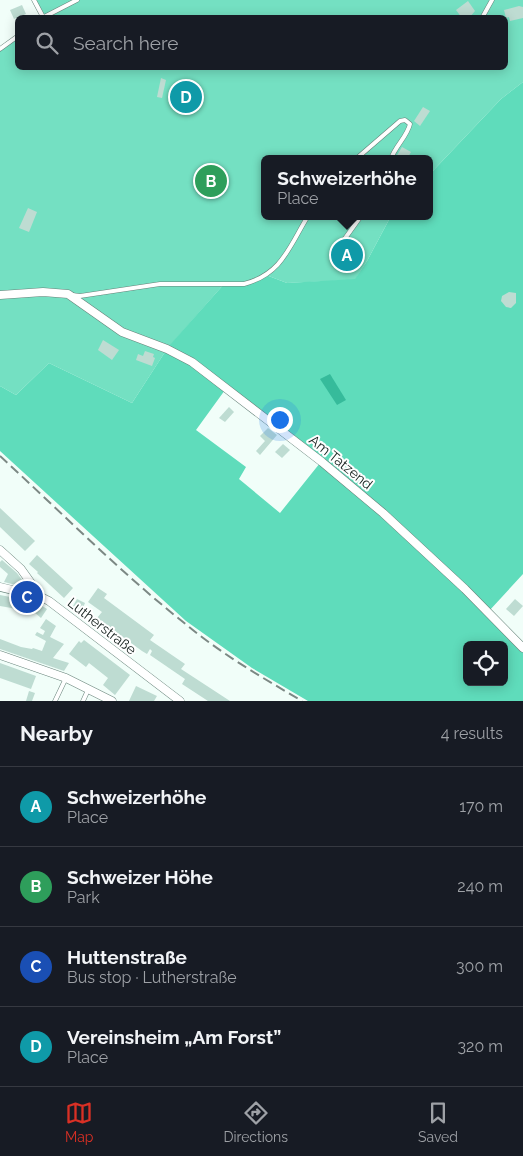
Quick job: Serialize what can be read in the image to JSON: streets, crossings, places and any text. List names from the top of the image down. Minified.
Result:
{"streets":{"street":["Am Tatzend","Lutherstraße"]},"page":{"search":"Search here","pins":["D","B","A","C"],"popup":["Schweizerhöhe","Place"],"heading":["Nearby","4 results"],"list":[{"mark":"A","name":"Schweizerhöhe","note":"Place","value":"170 m"},{"mark":"B","name":"Schweizer Höhe","note":"Park","value":"240 m"},{"mark":"C","name":"Huttenstraße","note":"Bus stop · Lutherstraße","value":"300 m"},{"mark":"D","name":"Vereinsheim „Am Forst”","note":"Place","value":"320 m"}],"nav":["Map","Directions","Saved"]}}
